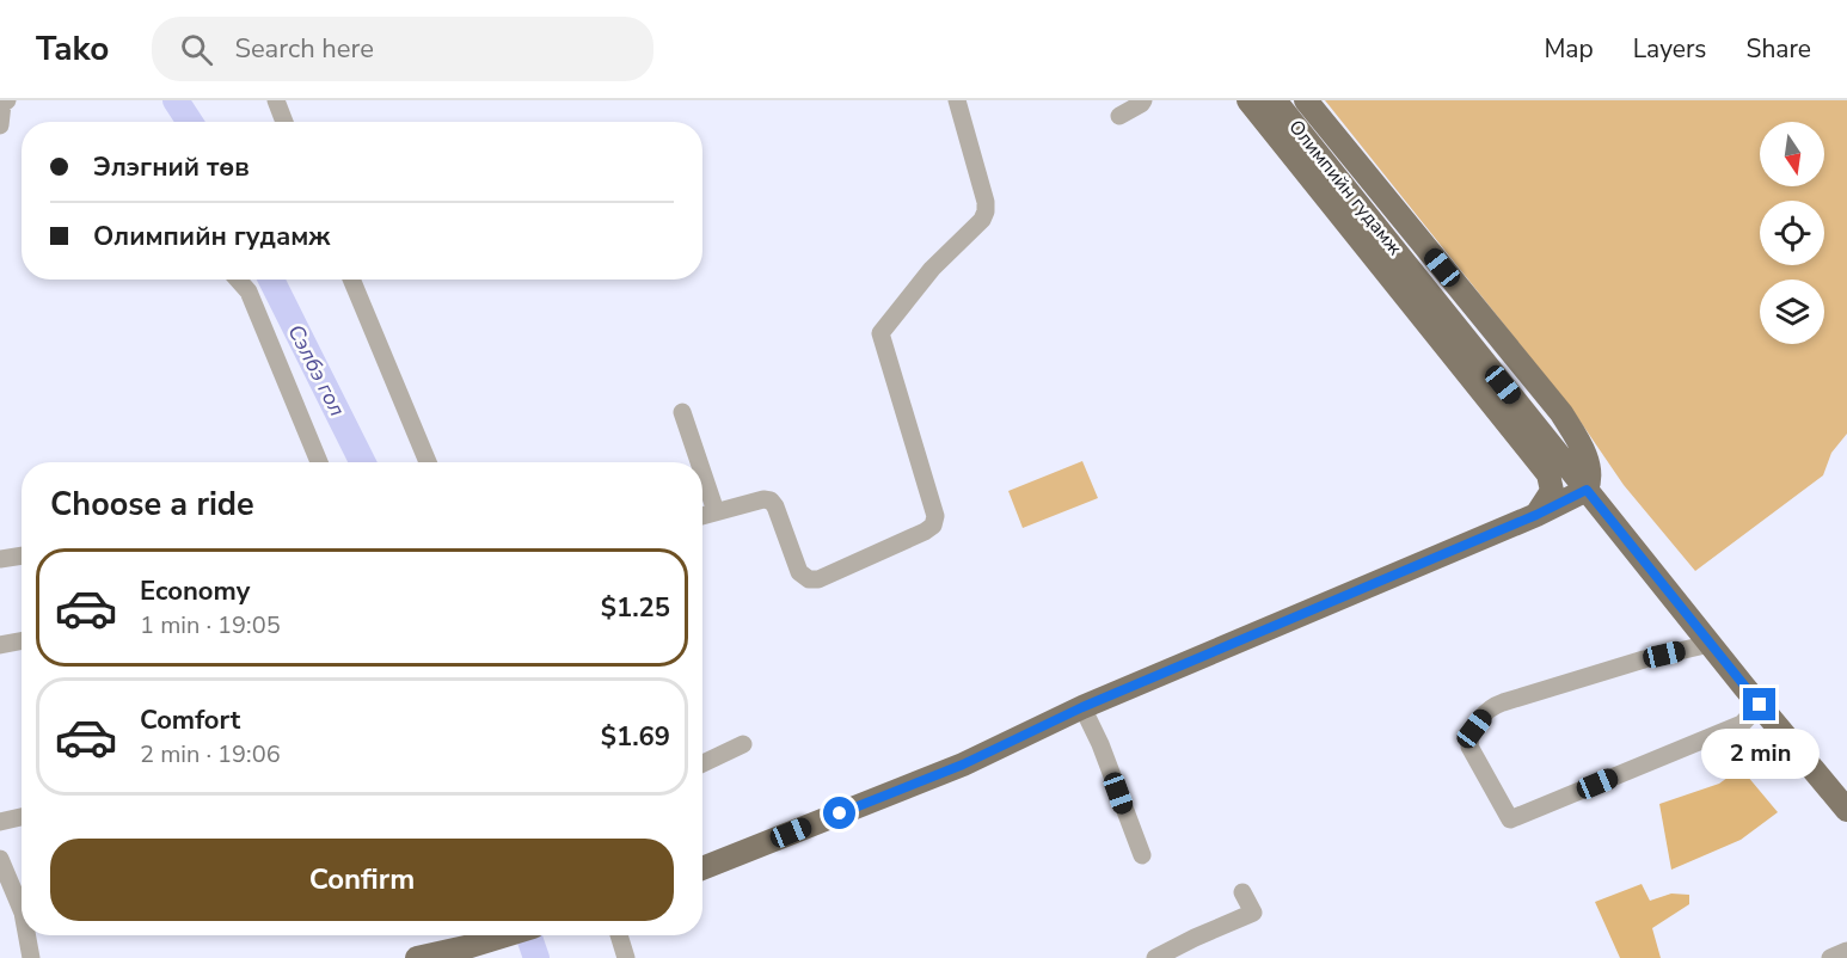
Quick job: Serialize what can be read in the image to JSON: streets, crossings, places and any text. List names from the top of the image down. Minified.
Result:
{"streets":{"main road":["Олимпийн гудамж"]},"water":["Сэлбэ гол"],"north":"bottom","page":{"header":"Tako","search":"Search here","nav":["Map","Layers","Share"],"banner":["Элэгний төв","Олимпийн гудамж"],"heading":"Choose a ride","list":[{"name":"Economy","note":"1 min · 19:05","value":"$1.25"},{"name":"Comfort","note":"2 min · 19:06","value":"$1.69"}],"bubble":"2 min","buttons":"Confirm"}}
